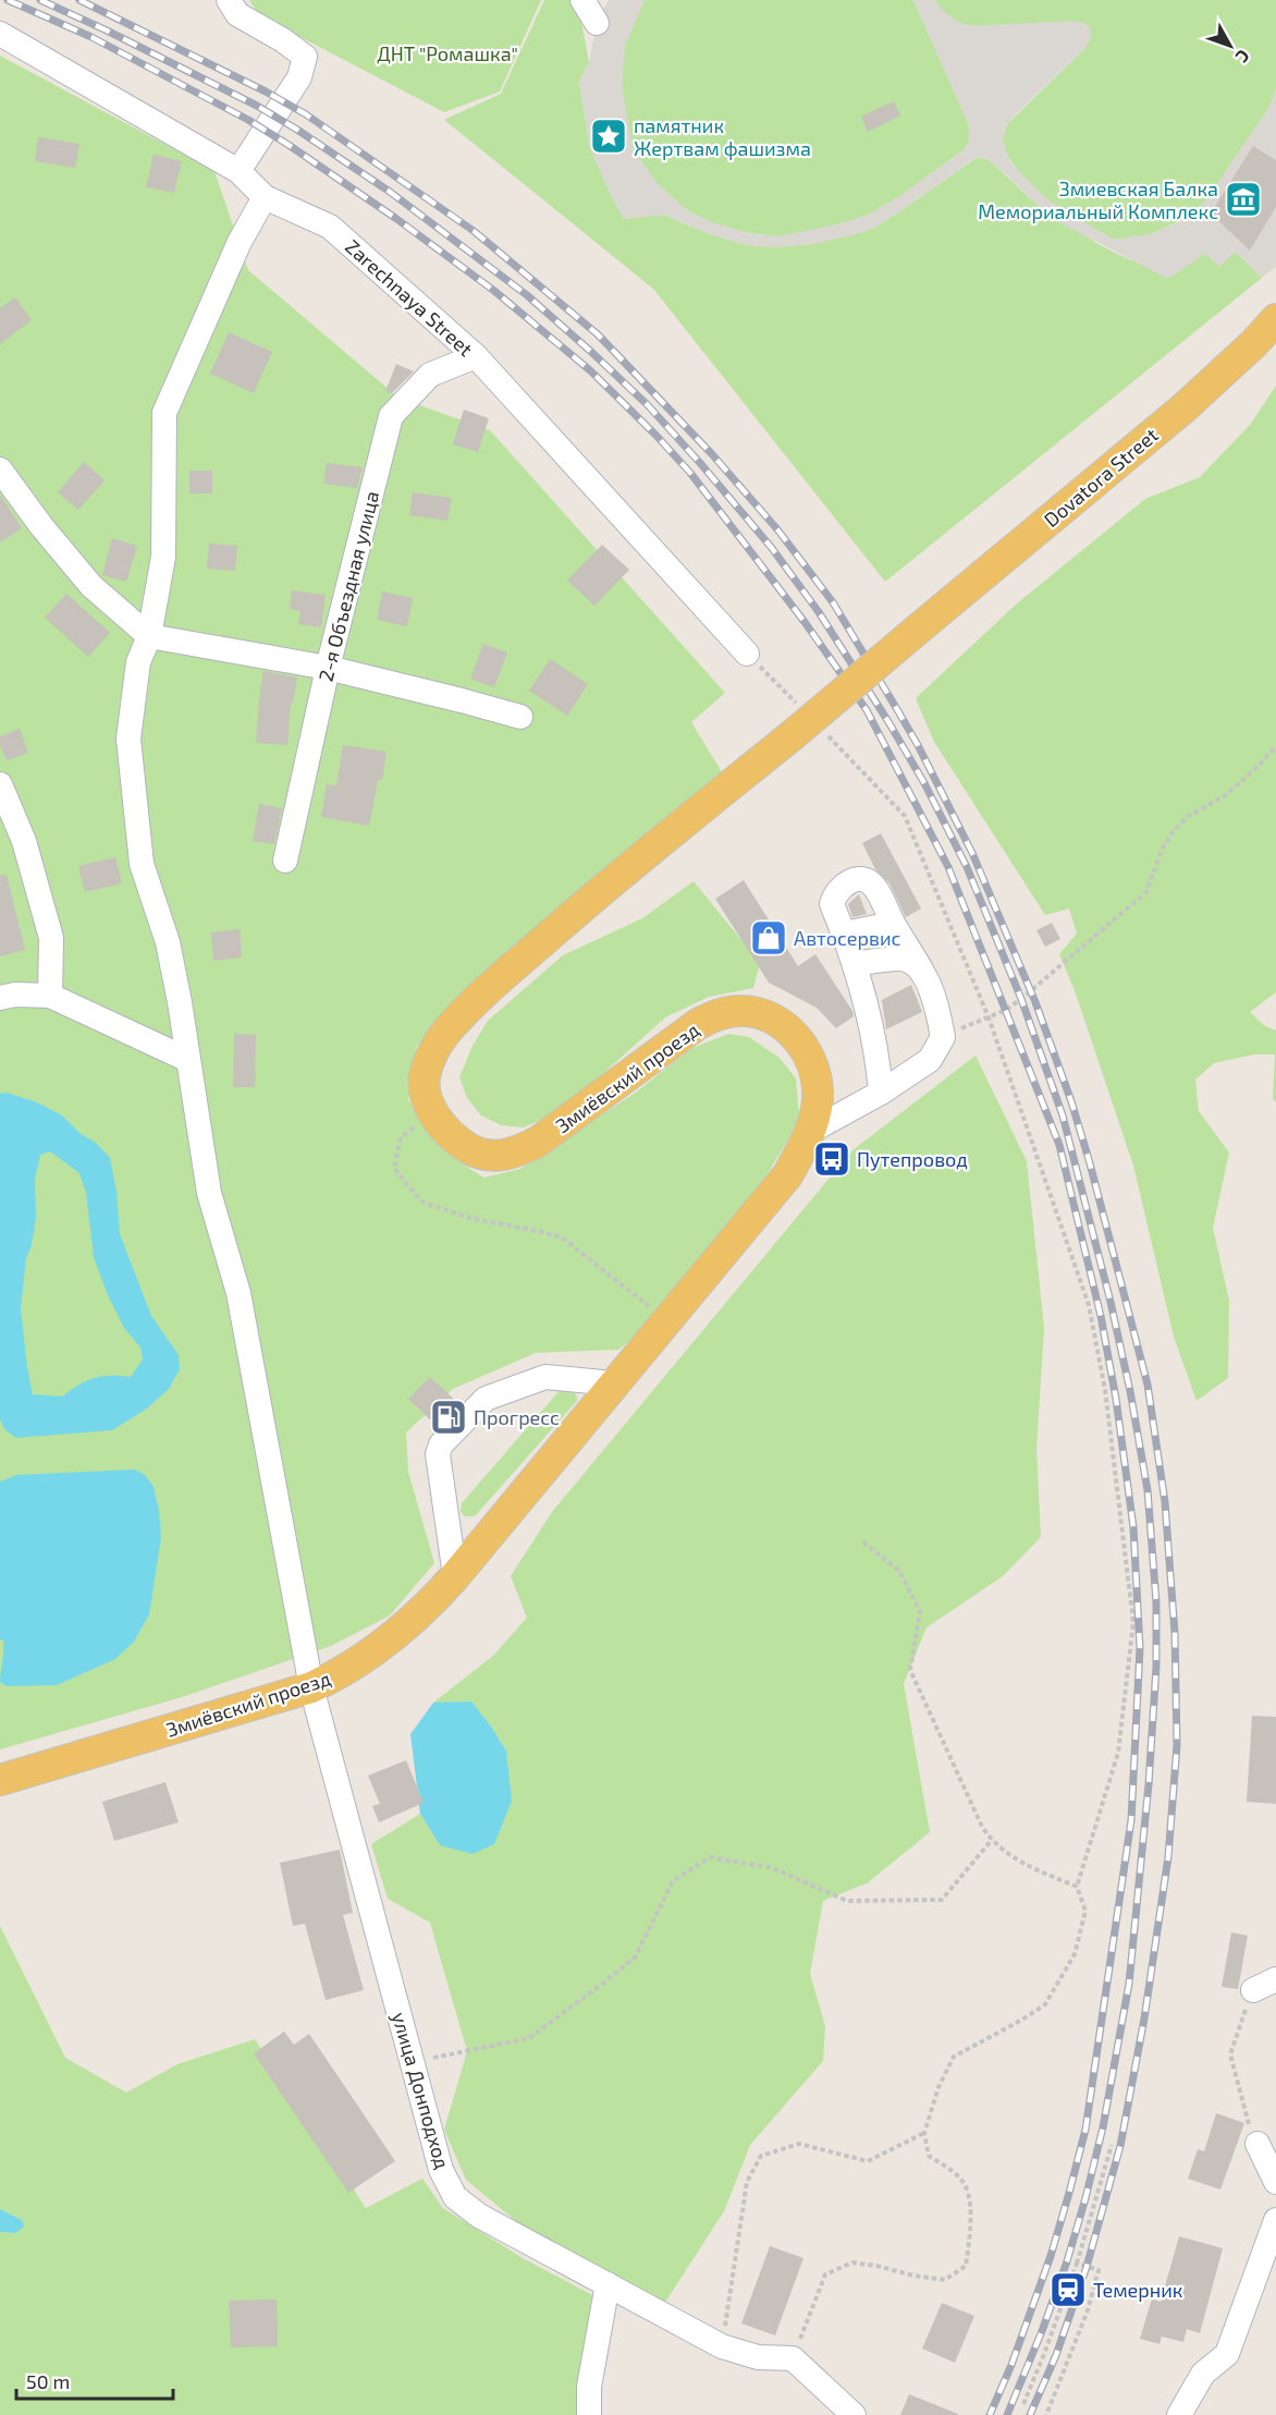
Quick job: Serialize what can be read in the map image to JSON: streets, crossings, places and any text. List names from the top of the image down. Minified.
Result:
{"streets":{"main road":["Dovatora Street","Змиёвский проезд"],"street":["Zarechnaya Street","2-я Объездная улица","улица Донподход"]},"crossings":[["Zarechnaya Street","2-я Объездная улица"],["Zarechnaya Street","улица Донподход"],["Dovatora Street","Змиёвский проезд"],["Змиёвский проезд","улица Донподход"]],"parks":["ДНТ \"Ромашка\""],"places":{"place":["памятник Жертвам фашизма"],"museum":["Змиевская Балка Мемориальный Комплекс"],"shop":["Автосервис"],"bus stop":["Путепровод"],"fuel station":["Прогресс"],"station":["Темерник"]},"scale_bar":"50 m","north":"bottom right"}
